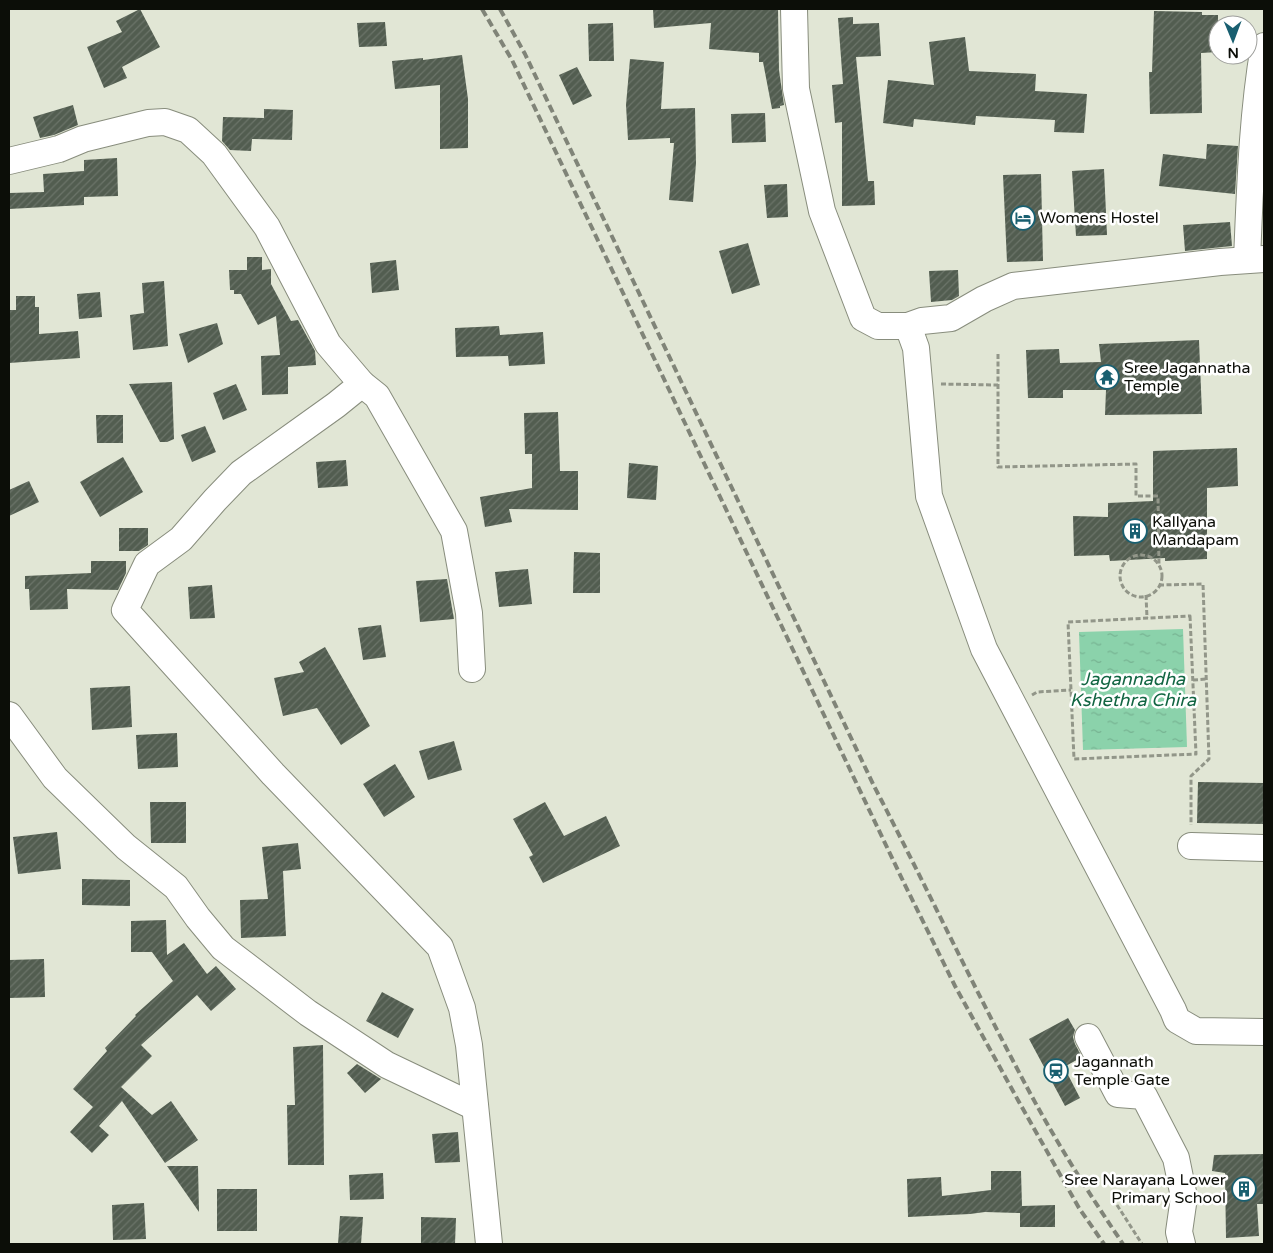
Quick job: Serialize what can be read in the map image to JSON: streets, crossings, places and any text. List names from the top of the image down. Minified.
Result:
{"water":["Jagannadha Kshethra Chira"],"places":{"hotel":["Womens Hostel"],"temple":["Sree Jagannatha Temple"],"building":["Kallyana Mandapam","Sree Narayana Lower Primary School"],"station":["Jagannath Temple Gate"]},"north":"bottom"}
